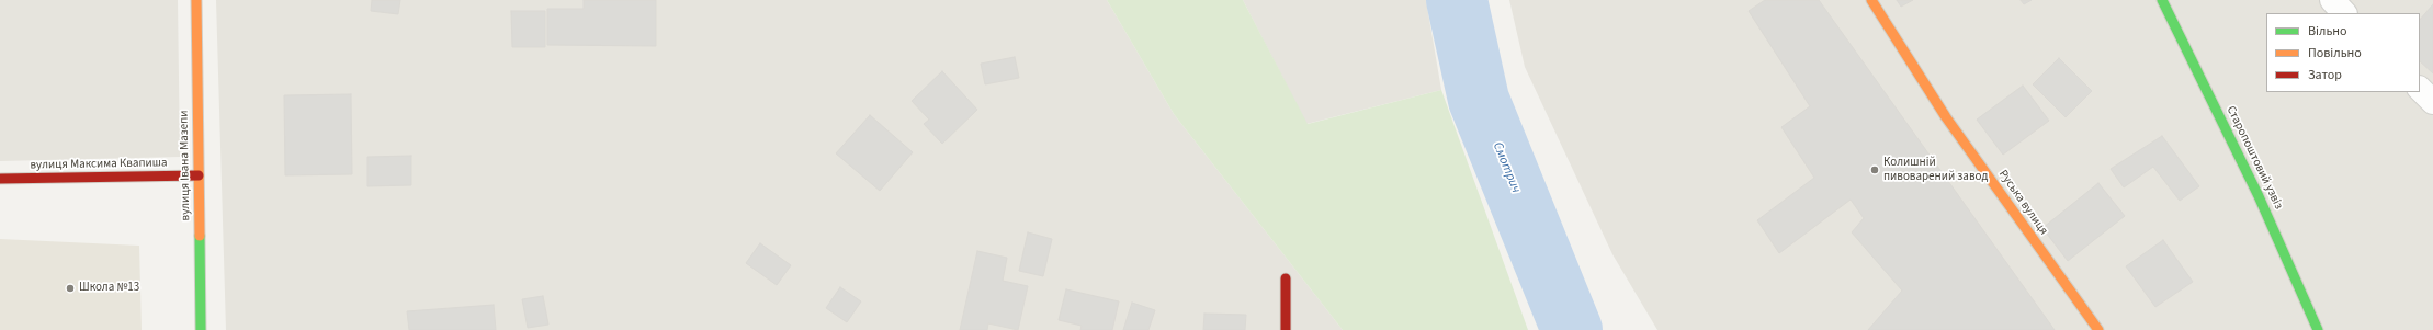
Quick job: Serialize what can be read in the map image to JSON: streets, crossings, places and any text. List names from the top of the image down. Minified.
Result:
{"streets":{"street":["Старопоштовий узвіз","вулиця Максима Квапиша","вулиця Івана Мазепи","Руська вулиця"]},"crossings":[["вулиця Максима Квапиша","вулиця Івана Мазепи"]],"water":["Смотрич"],"places":["Колишній пивоварений завод","Школа №13"],"legend":["Вільно","Повільно","Затор"]}
